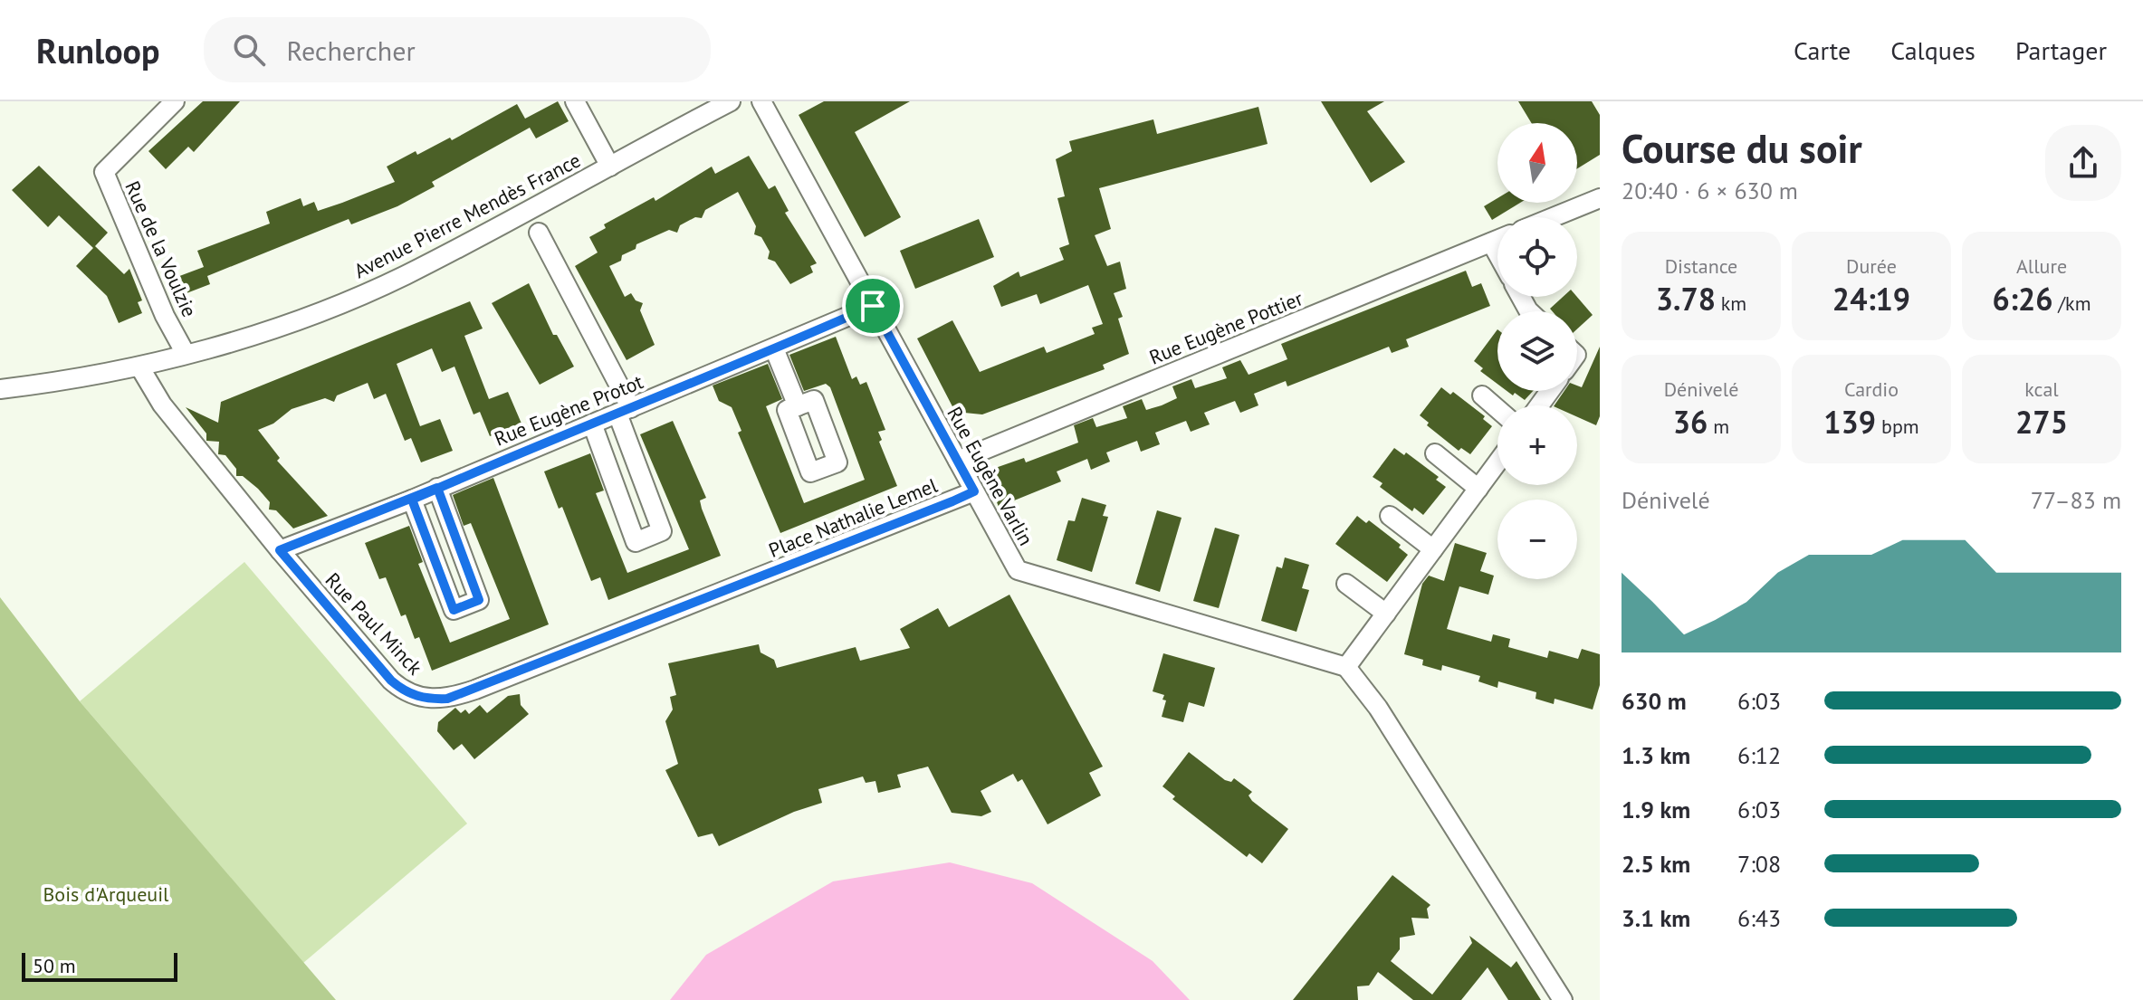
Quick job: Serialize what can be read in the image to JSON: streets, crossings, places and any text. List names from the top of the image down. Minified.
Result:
{"streets":{"street":["Avenue Pierre Mendès France","Rue de la Voulzie","Rue Eugène Pottier","Rue Eugène Protot","Rue Eugène Varlin","Place Nathalie Lemel","Rue Paul Minck"]},"crossings":[["Avenue Pierre Mendès France","Rue de la Voulzie"],["Avenue Pierre Mendès France","Rue Paul Minck"],["Rue Eugène Pottier","Rue Eugène Varlin"],["Rue Eugène Protot","Rue Eugène Varlin"],["Rue Eugène Protot","Rue Paul Minck"],["Rue Eugène Varlin","Place Nathalie Lemel"],["Place Nathalie Lemel","Rue Paul Minck"]],"parks":["Bois d'Arqueuil"],"scale_bar":"50 m","north":"top","page":{"header":"Runloop","search":"Rechercher","nav":["Carte","Calques","Partager"],"heading":["Course du soir","20:40 · 6 × 630 m"],"map_buttons":["+","−"],"stats":[["Distance","3.78 km"],["Durée","24:19"],["Allure","6:26 /km"],["Dénivelé","36 m"],["Cardio","139 bpm"],["kcal","275"]],"chart":["Dénivelé","77–83 m"],"list":[{"name":"630 m","note":"6:03"},{"name":"1.3 km","note":"6:12"},{"name":"1.9 km","note":"6:03"},{"name":"2.5 km","note":"7:08"},{"name":"3.1 km","note":"6:43"}],"scale":"50 m"}}
